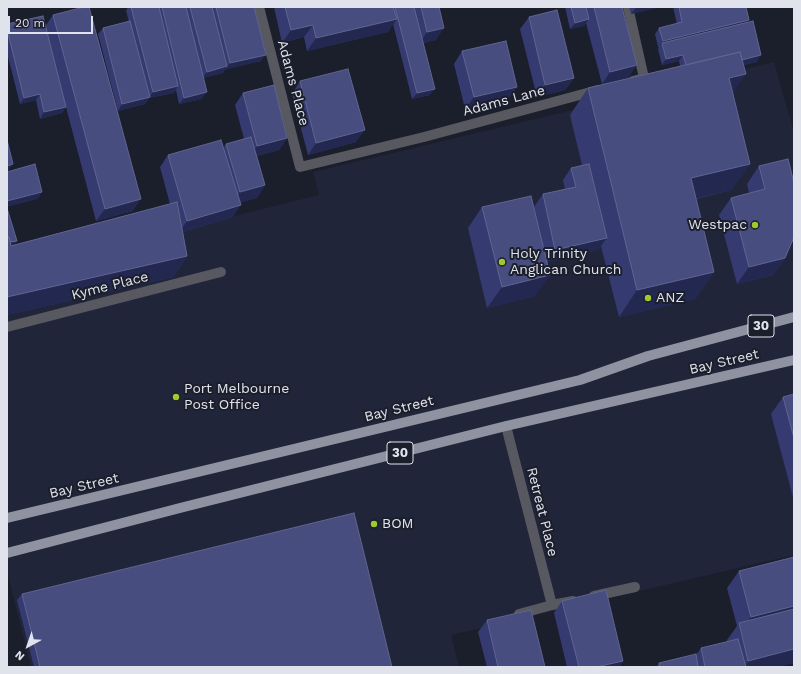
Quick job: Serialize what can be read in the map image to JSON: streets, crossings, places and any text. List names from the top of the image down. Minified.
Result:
{"streets":{"main road":["30","Bay Street"],"lane":["Adams Place","Adams Lane","Kyme Place","Retreat Place"]},"crossings":[["Adams Place","Adams Lane"],["Bay Street","Retreat Place"]],"places":["Westpac","Holy Trinity Anglican Church","ANZ","Port Melbourne Post Office","BOM"],"scale_bar":"20 m","north":"bottom left"}
